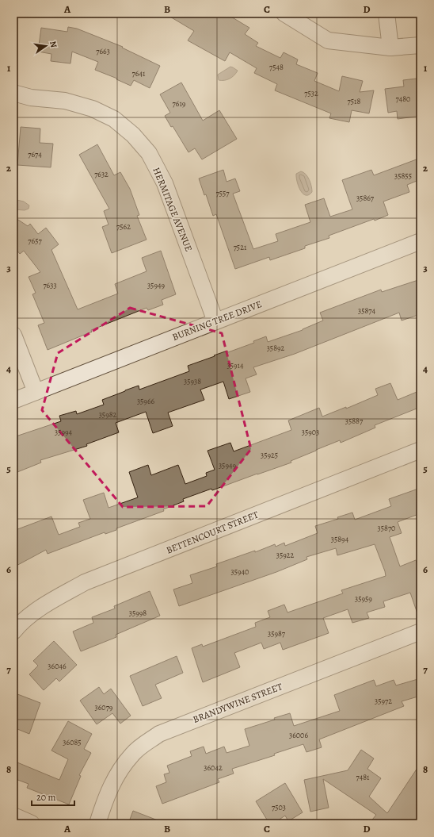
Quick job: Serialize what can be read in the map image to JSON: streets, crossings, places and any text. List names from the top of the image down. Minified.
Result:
{"streets":{"street":["HERMITAGE AVENUE","BURNING TREE DRIVE","BETTENCOURT STREET","BRANDYWINE STREET"]},"crossings":[["HERMITAGE AVENUE","BURNING TREE DRIVE"]],"house_numbers":["7663","7548","7641","7532","7480","7518","7619","7674","7632","35855","7557","35867","7562","7657","7521","7633","35949","35874","35892","35914","35938","35966","35982","35887","35994","35903","35925","35949","35870","35894","35922","35940","35959","35998","35987","36046","35972","36079","36006","36085","36042","7481","7503"],"scale_bar":"20 m","north":"right","grid":{"columns":["A","B","C","D"],"rows":["1","2","3","4","5","6","7","8"]}}
